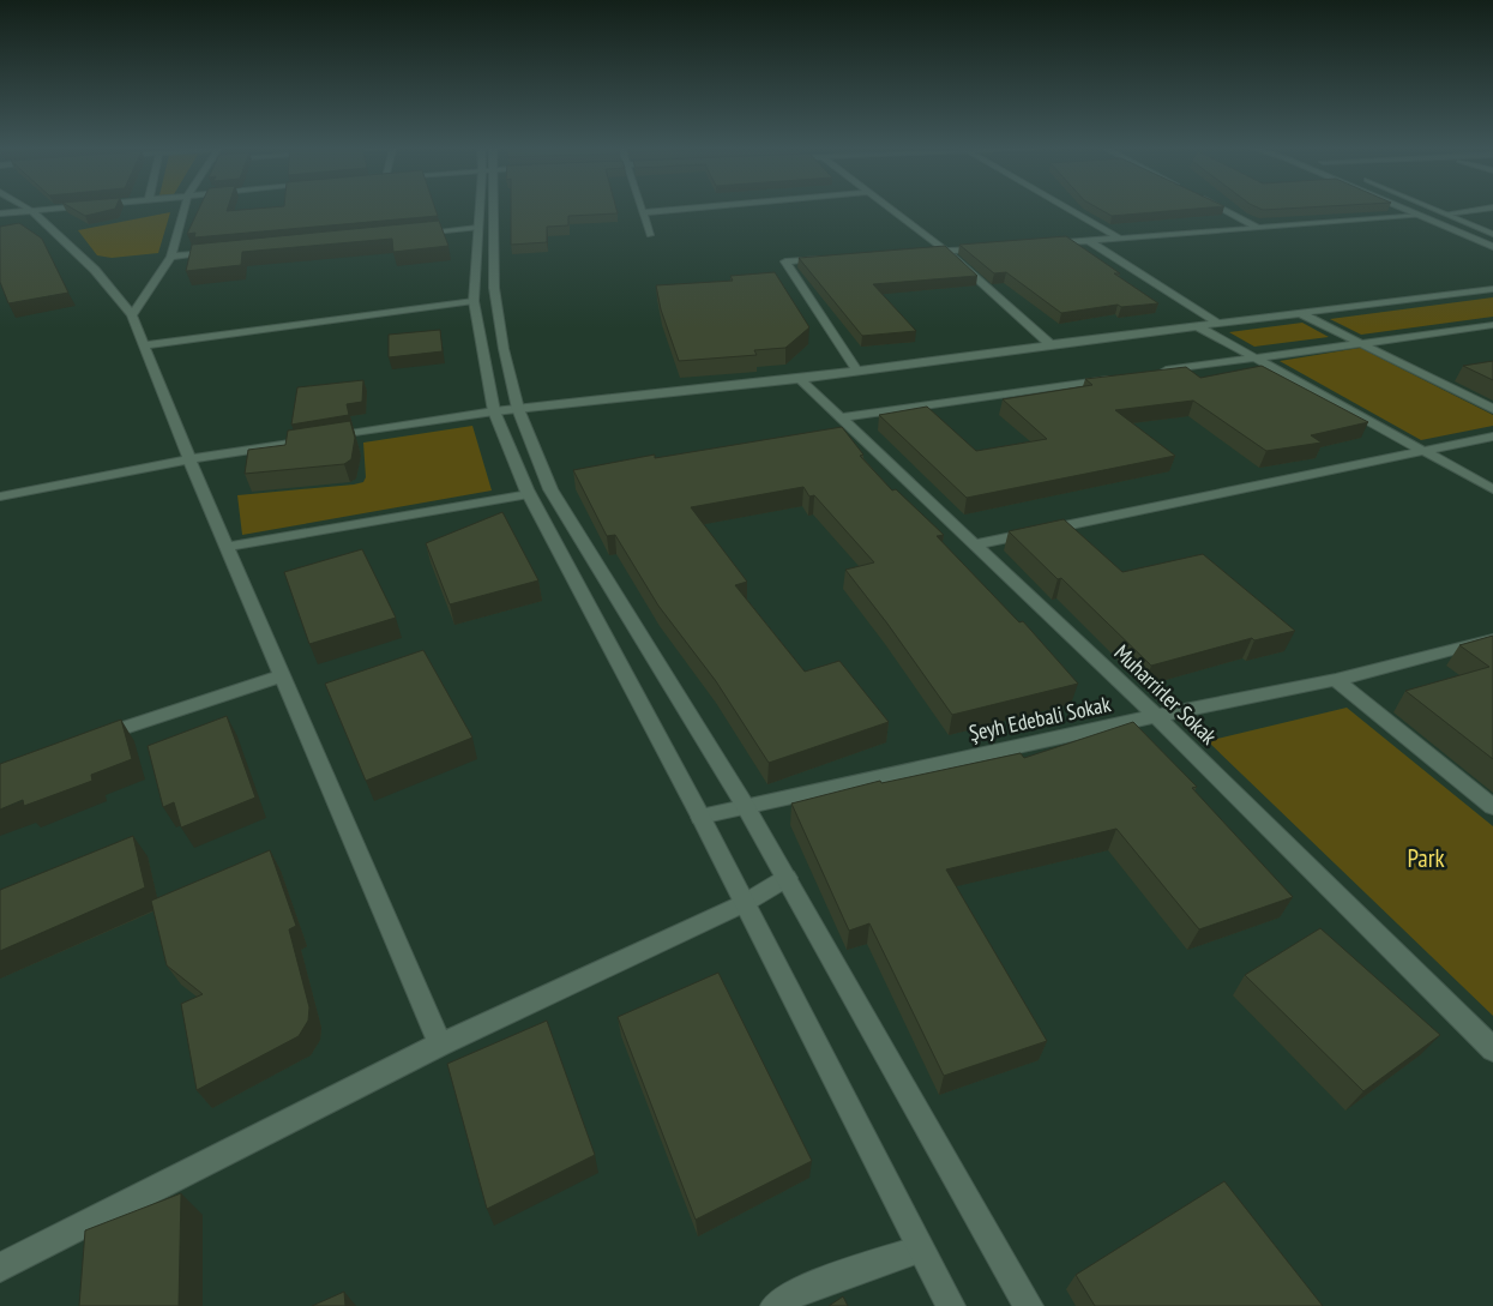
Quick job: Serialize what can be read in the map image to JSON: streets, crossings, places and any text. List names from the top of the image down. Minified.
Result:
{"streets":{"street":["Muharrirler Sokak","Şeyh Edebali Sokak"]},"crossings":[["Muharrirler Sokak","Şeyh Edebali Sokak"]],"parks":["Park"]}
